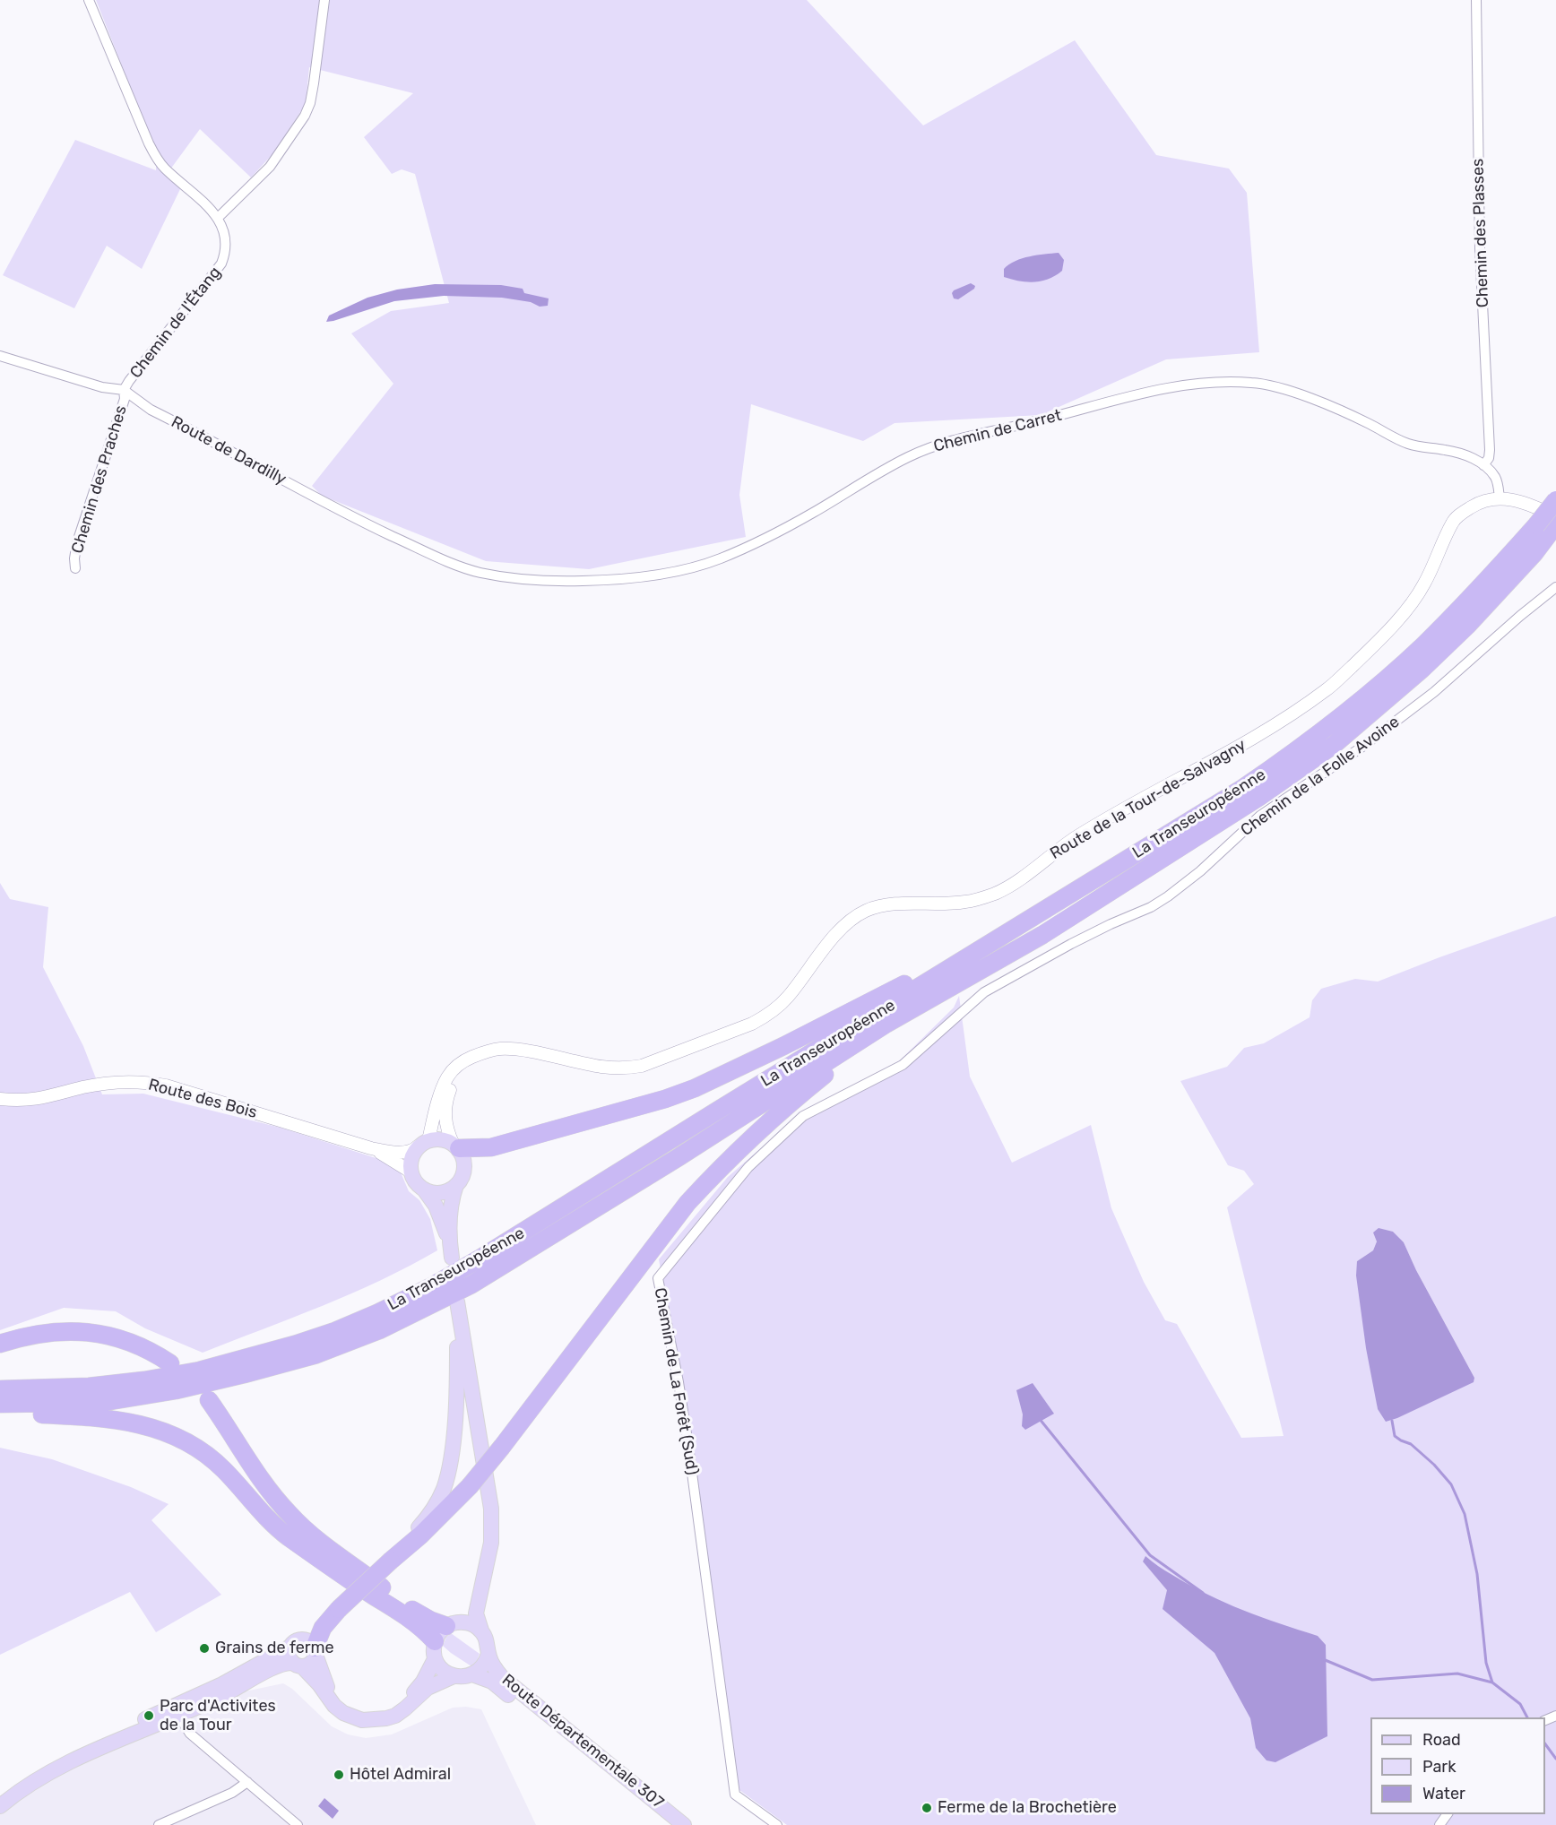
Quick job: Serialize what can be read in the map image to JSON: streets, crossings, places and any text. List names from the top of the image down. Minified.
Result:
{"streets":{"highway":["La Transeuropéenne"],"main road":["Route Départementale 307"],"street":["Chemin des Plasses","Chemin de l'Étang","Chemin de Carret","Route de Dardilly","Chemin des Praches","Chemin de la Folle Avoine","Route de la Tour-de-Salvagny","Route des Bois","Chemin de La Forêt (Sud)"]},"crossings":[["Chemin des Plasses","Chemin de Carret"],["Chemin de l'Étang","Route de Dardilly"],["Chemin de l'Étang","Chemin des Praches"],["Chemin de Carret","Route de Dardilly"],["Route de Dardilly","Chemin des Praches"],["Chemin de la Folle Avoine","Chemin de La Forêt (Sud)"],["Route de la Tour-de-Salvagny","La Transeuropéenne"],["Route de la Tour-de-Salvagny","Route des Bois"]],"places":["Grains de ferme","Parc d'Activites de la Tour","Hôtel Admiral","Ferme de la Brochetière"],"legend":["Road","Park","Water"]}
